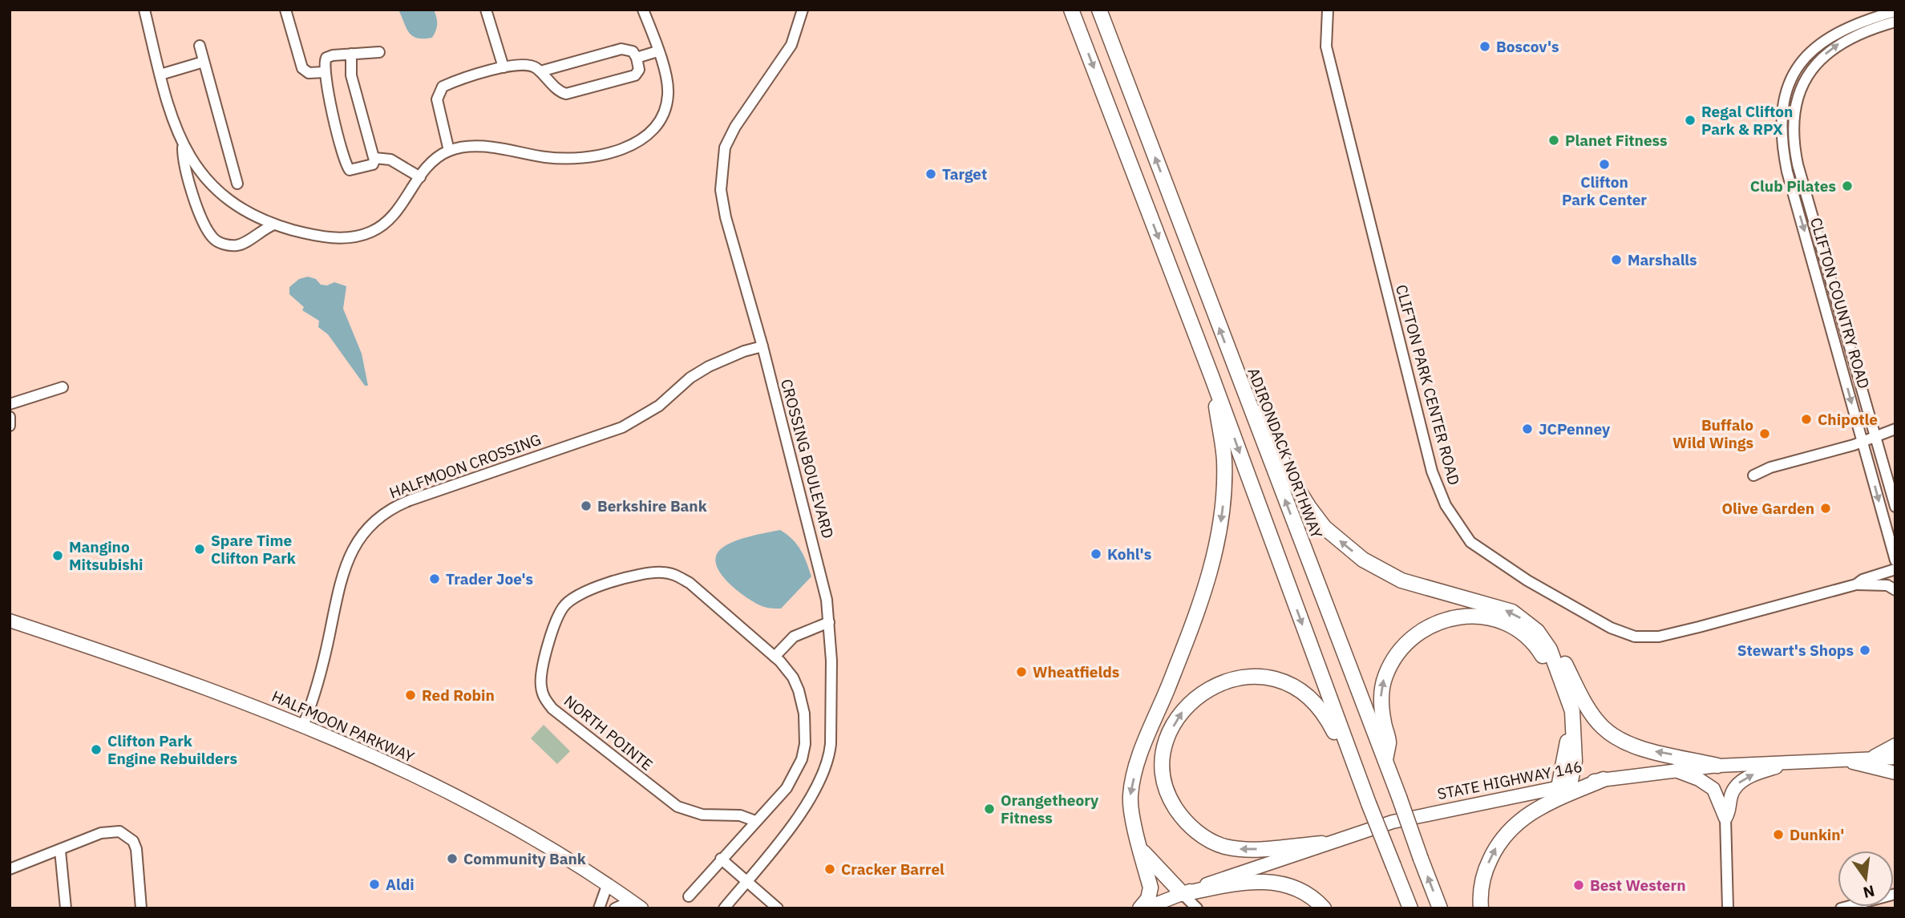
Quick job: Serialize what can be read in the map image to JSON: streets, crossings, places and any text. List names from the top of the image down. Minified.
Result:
{"streets":{"highway":["ADIRONDACK NORTHWAY"],"main road":["HALFMOON PARKWAY","STATE HIGHWAY 146"],"street":["CLIFTON COUNTRY ROAD","CLIFTON PARK CENTER ROAD","CROSSING BOULEVARD","HALFMOON CROSSING","NORTH POINTE"]},"crossings":[["CROSSING BOULEVARD","HALFMOON CROSSING"],["HALFMOON CROSSING","HALFMOON PARKWAY"]],"places":["Boscov's","Regal Clifton Park & RPX","Planet Fitness","Clifton Park Center","Target","Club Pilates","Marshalls","Chipotle","JCPenney","Buffalo Wild Wings","Berkshire Bank","Olive Garden","Spare Time Clifton Park","Kohl's","Mangino Mitsubishi","Trader Joe's","Stewart's Shops","Wheatfields","Red Robin","Clifton Park Engine Rebuilders","Orangetheory Fitness","Dunkin'","Community Bank","Cracker Barrel","Aldi","Best Western"],"north":"bottom"}
